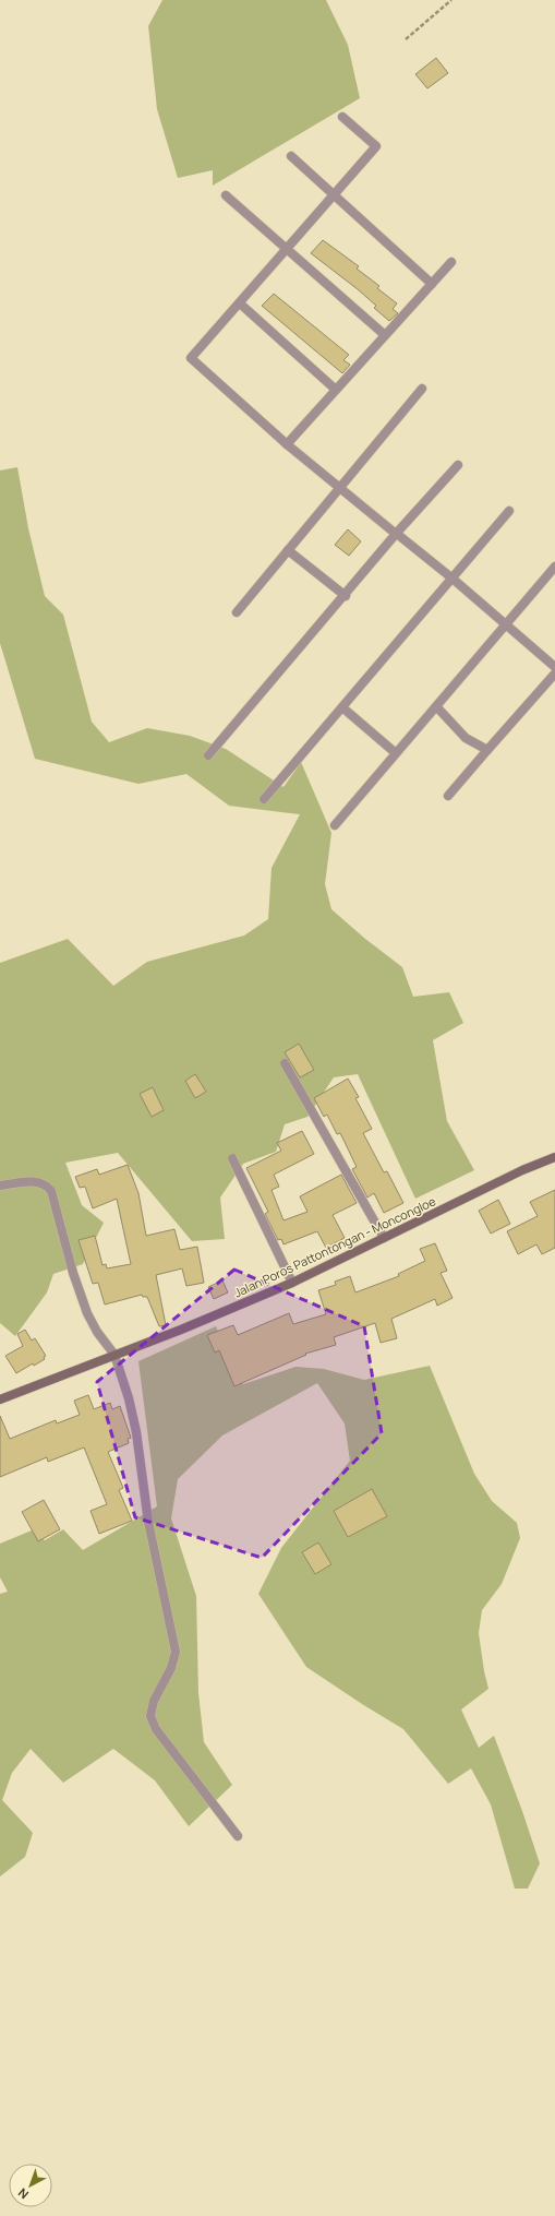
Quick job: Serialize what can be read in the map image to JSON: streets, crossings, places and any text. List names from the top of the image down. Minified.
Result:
{"streets":{"street":["Jalan Poros Pattontongan - Moncongloe"]},"north":"bottom left"}
